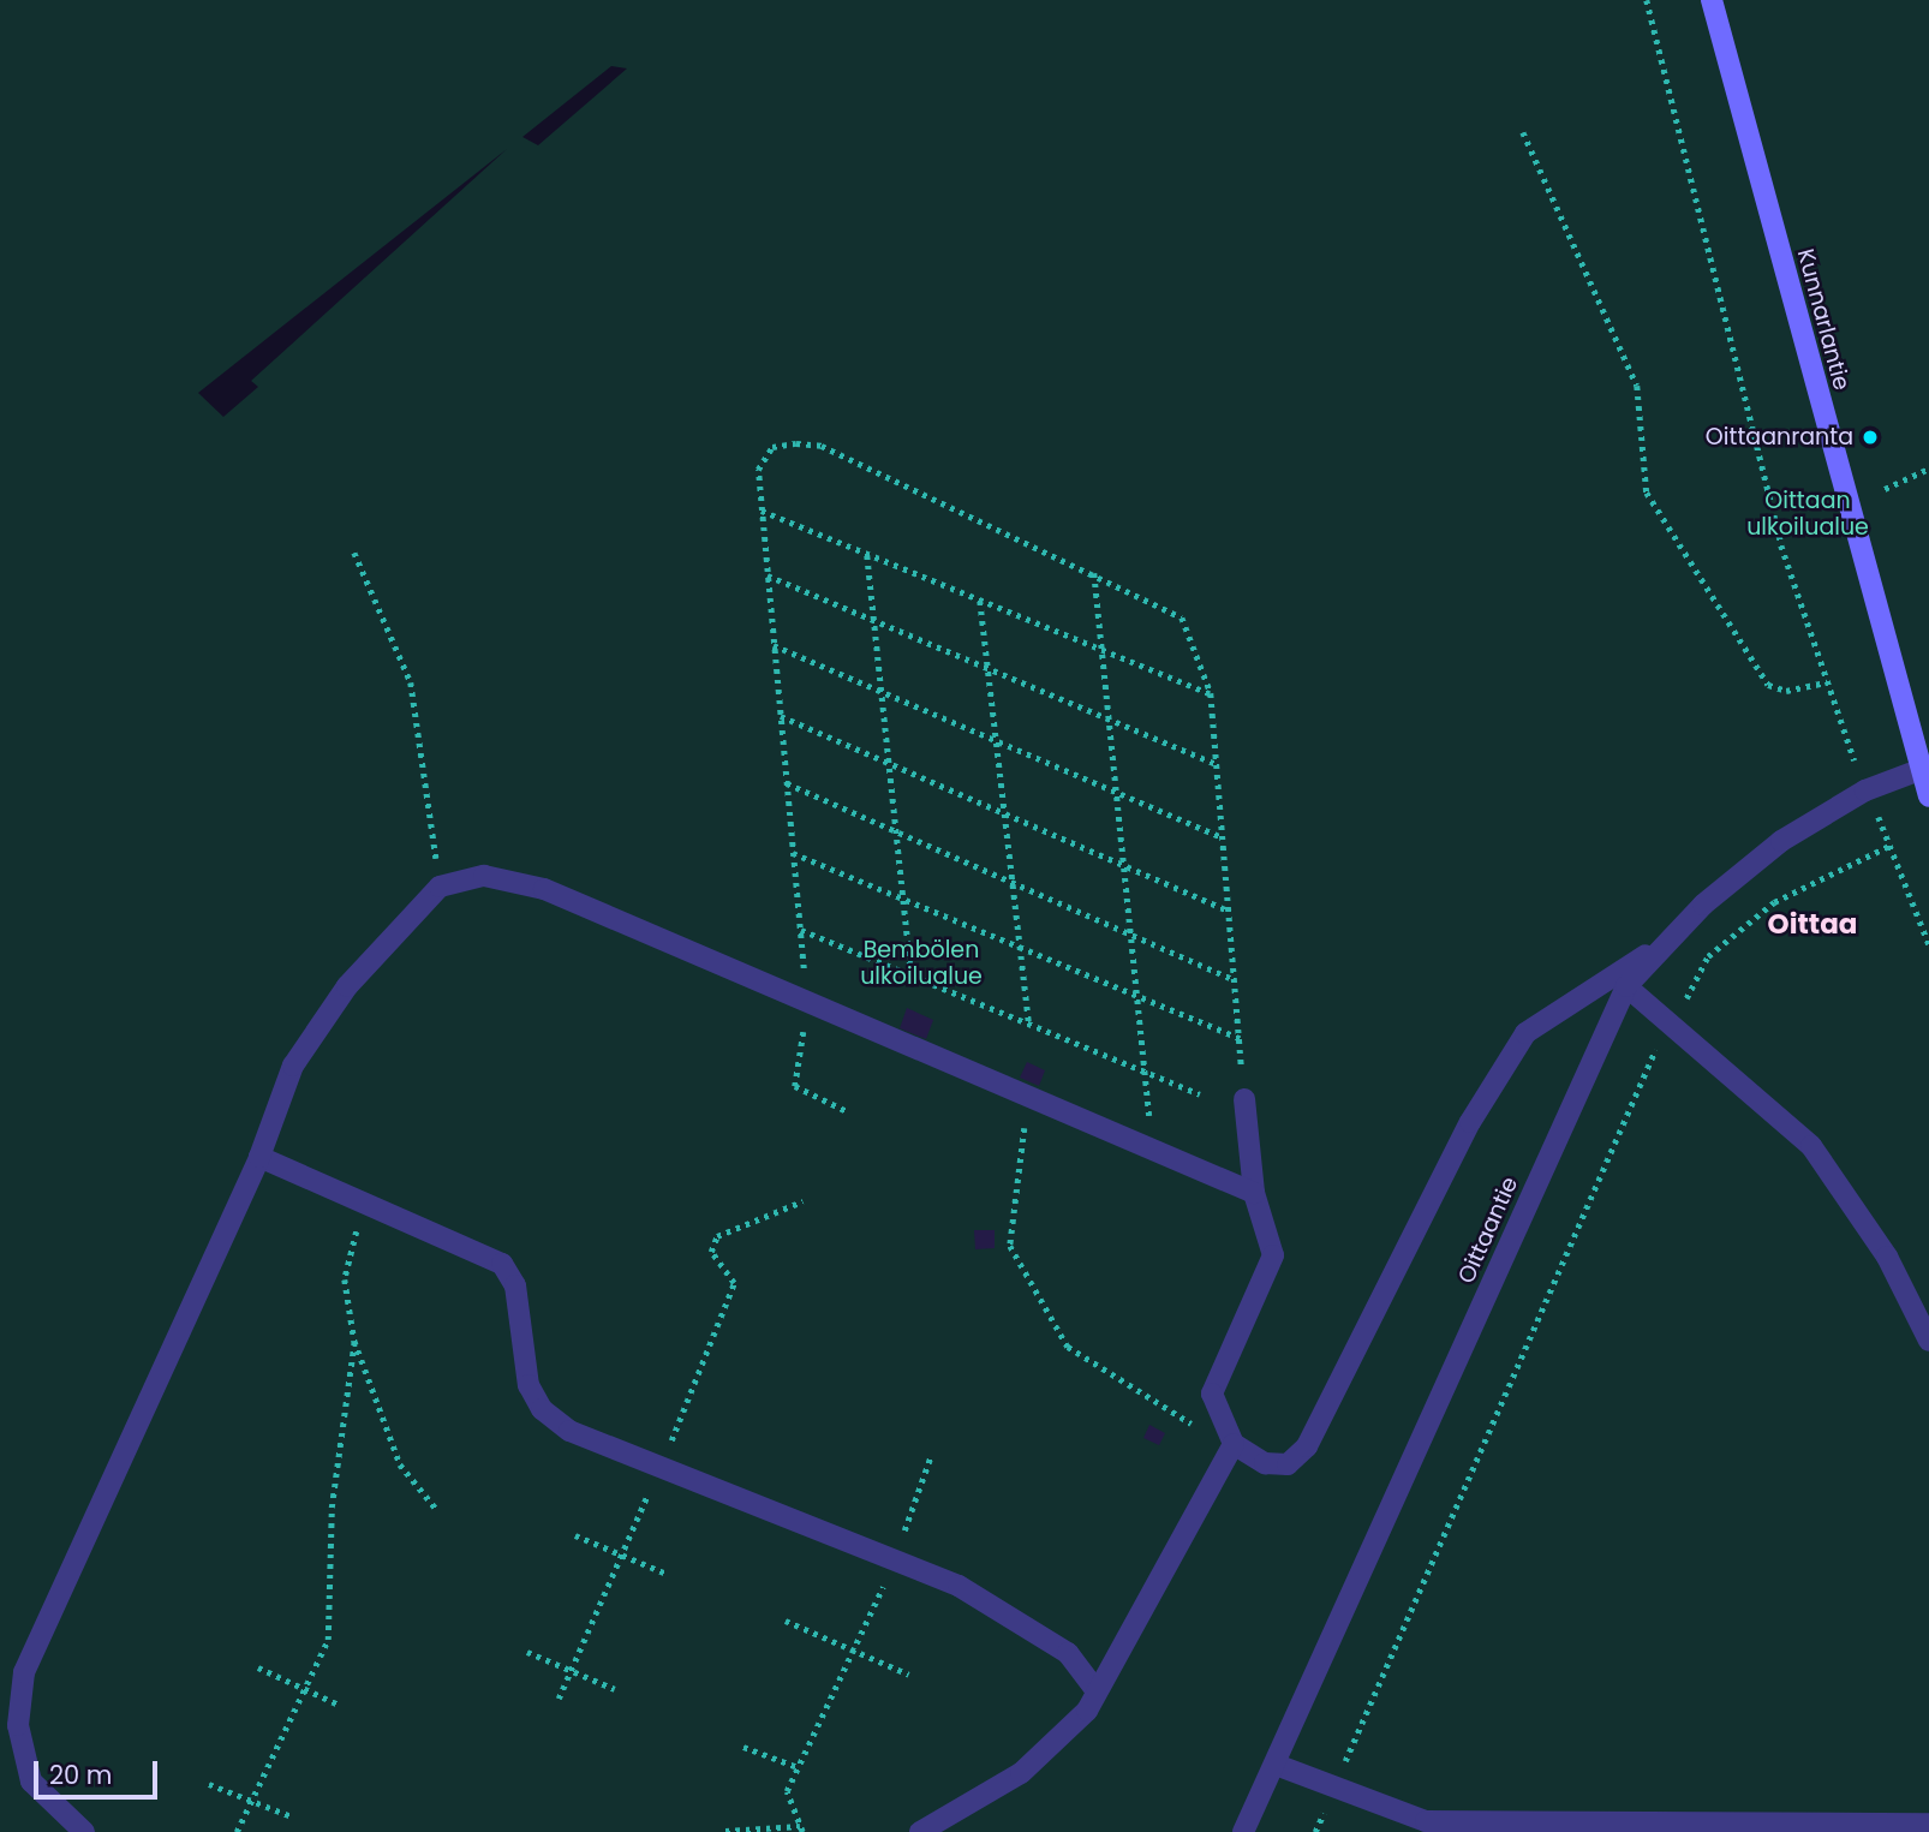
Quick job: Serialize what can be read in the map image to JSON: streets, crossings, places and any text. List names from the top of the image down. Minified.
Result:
{"streets":{"main road":["Kunnarlantie"],"street":["Oittaantie"]},"crossings":[["Kunnarlantie","Oittaantie"]],"districts":["Oittaa"],"parks":["Oittaan ulkoilualue","Bembölen ulkoilualue"],"places":["Oittaanranta"],"scale_bar":"20 m"}
